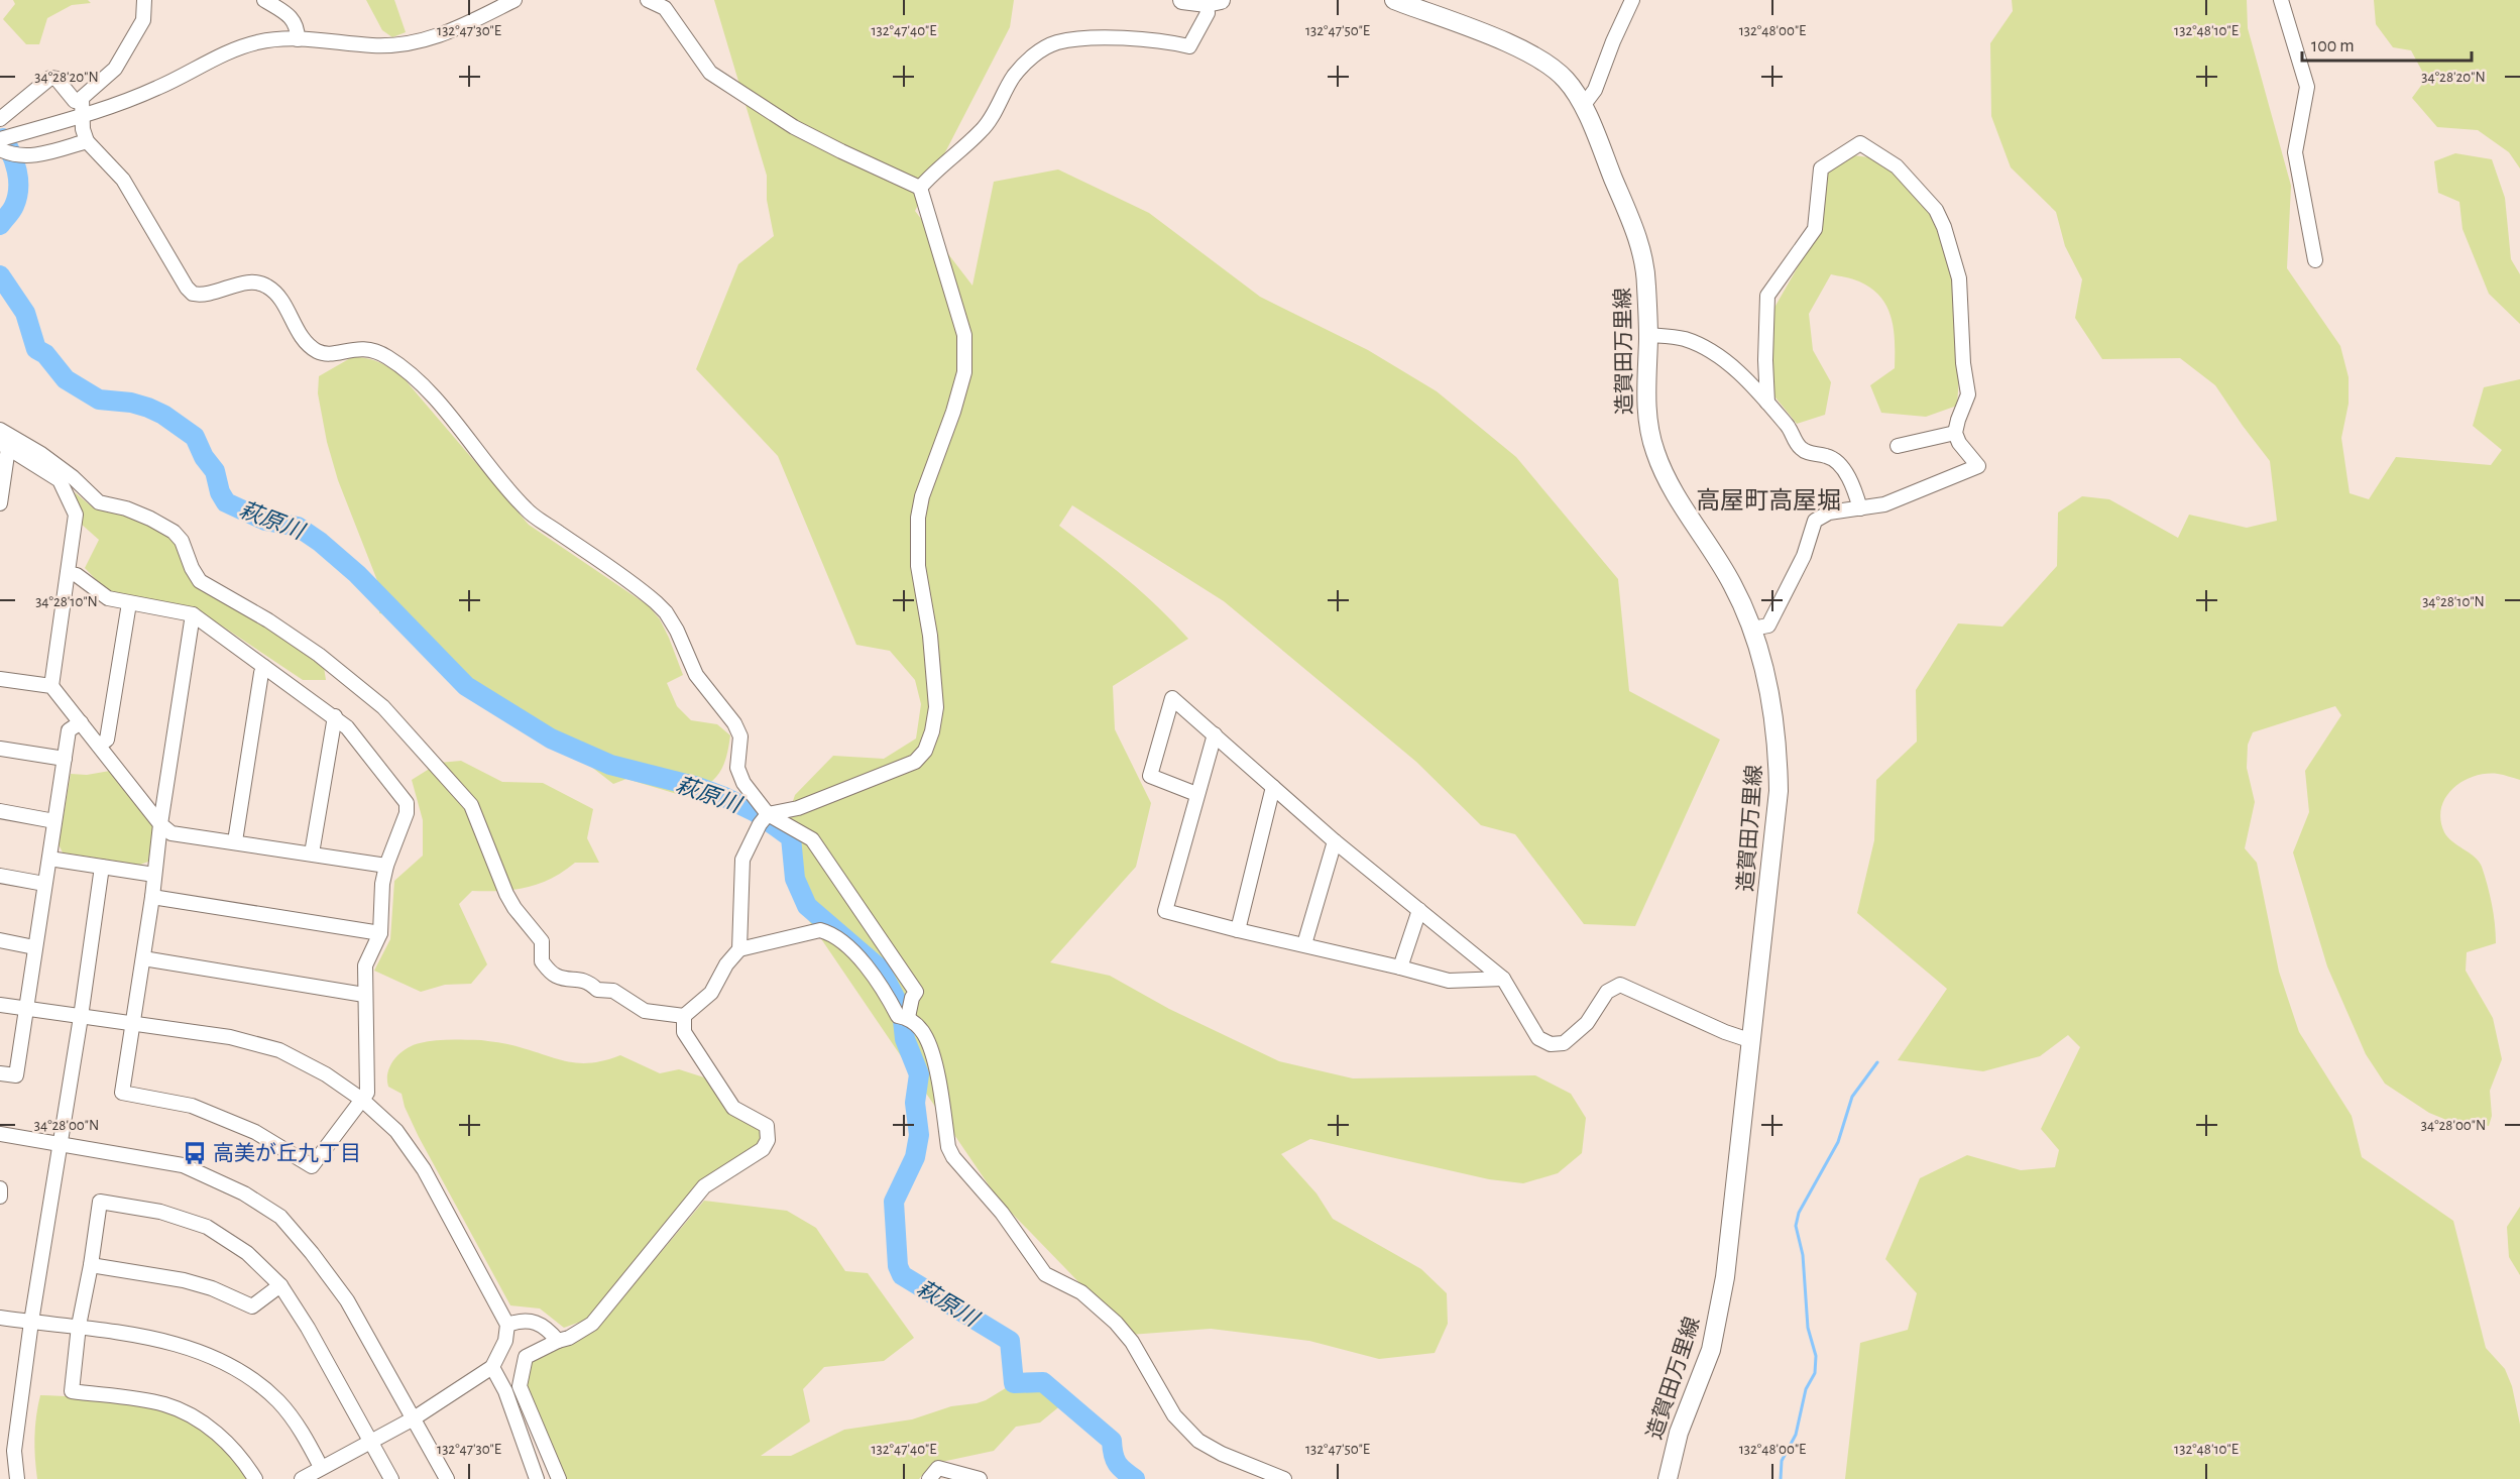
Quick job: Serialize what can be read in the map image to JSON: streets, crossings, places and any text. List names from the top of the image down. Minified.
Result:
{"streets":{"main road":["造賀田万里線"]},"districts":["高屋町高屋堀"],"water":["萩原川"],"places":{"bus stop":["高美が丘九丁目"]},"scale_bar":"100 m","coordinates":["132°47'30\"E","132°47'40\"E","132°47'50\"E","132°48'00\"E","132°48'10\"E","34°28'20\"N","34°28'10\"N","34°28'00\"N"]}
